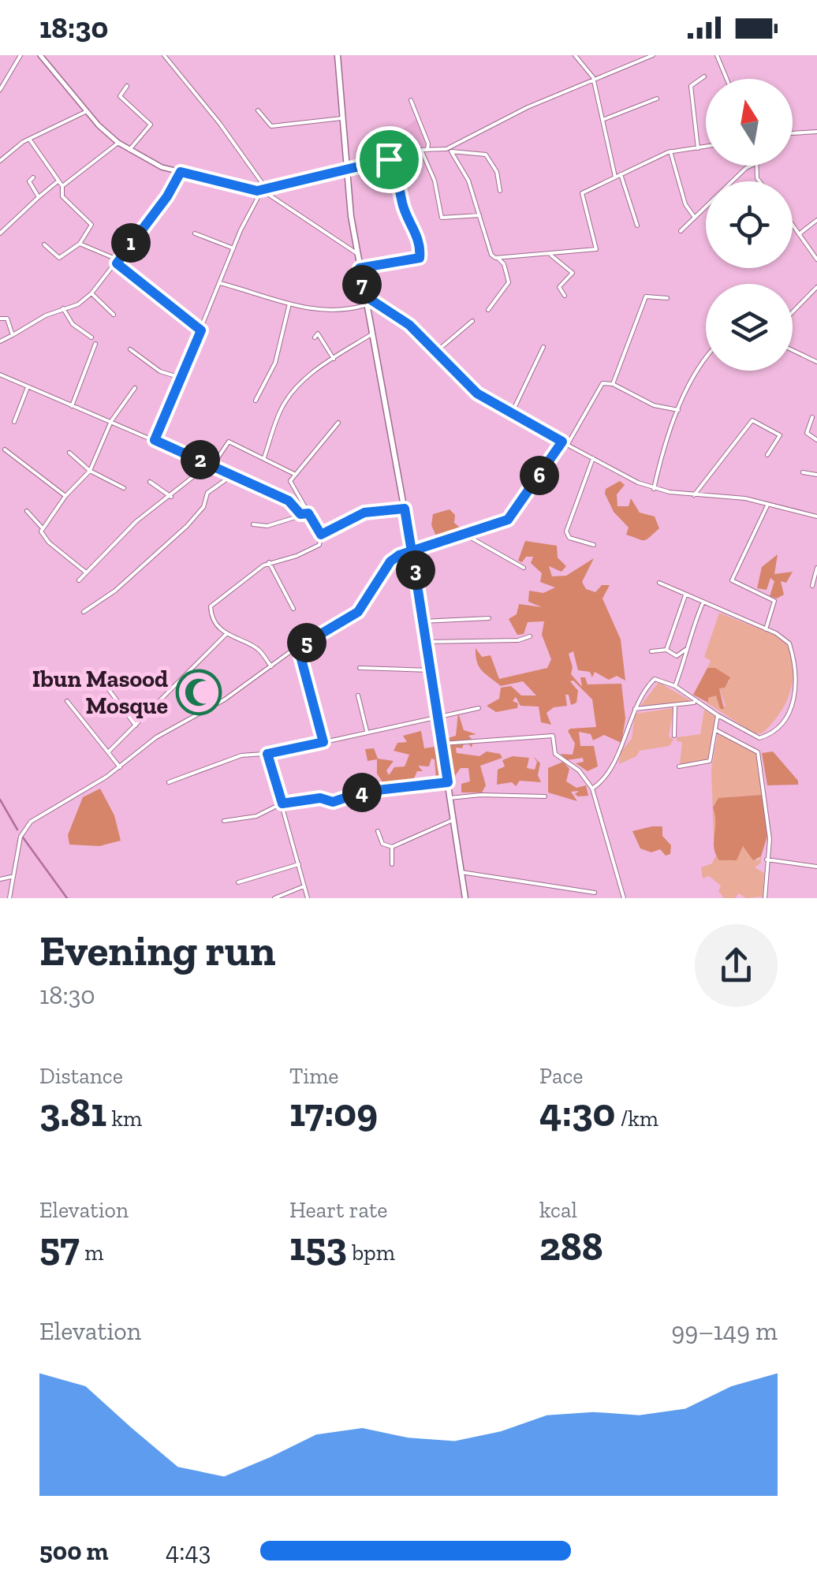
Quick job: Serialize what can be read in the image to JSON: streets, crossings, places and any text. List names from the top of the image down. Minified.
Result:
{"places":{"mosque":["Ibun Masood Mosque"]},"north":"top","page":{"status":"18:30","pins":["1","7","2","6","3","5","4"],"heading":["Evening run","18:30"],"stats":[["Distance","3.81 km"],["Time","17:09"],["Pace","4:30 /km"],["Elevation","57 m"],["Heart rate","153 bpm"],["kcal","288"]],"chart":["Elevation","99–149 m"],"list":[{"name":"500 m","note":"4:43"}]}}
